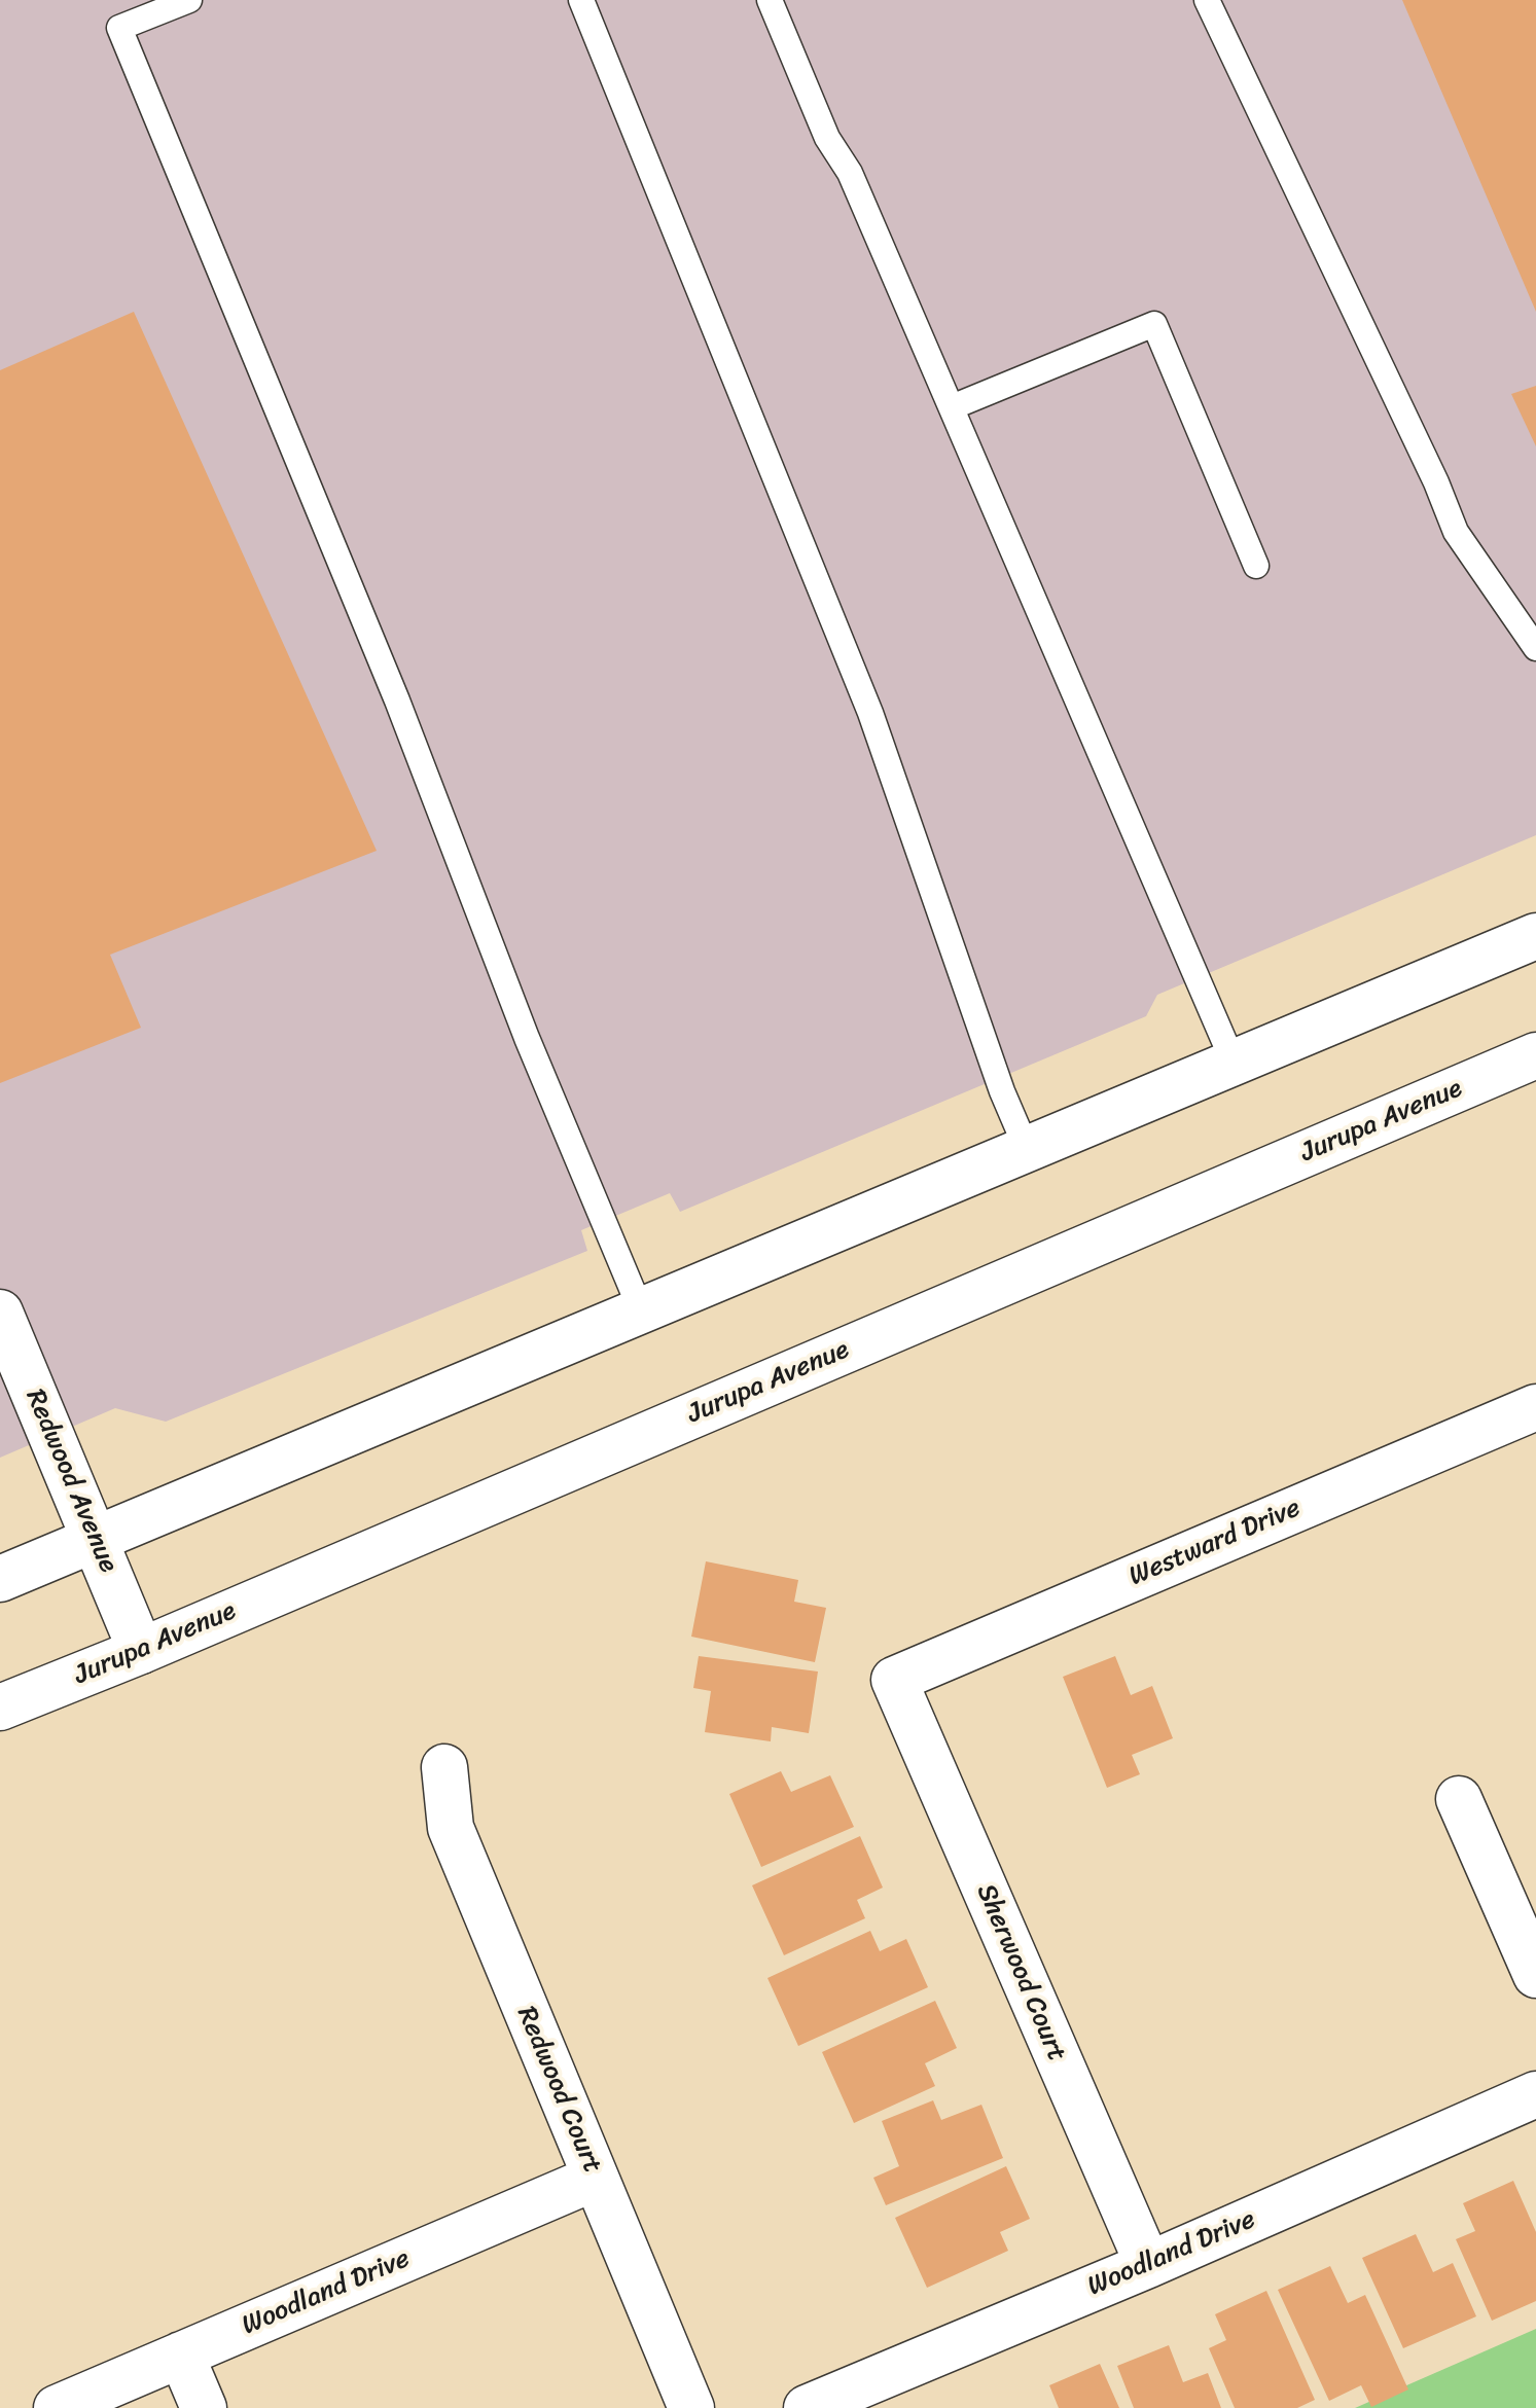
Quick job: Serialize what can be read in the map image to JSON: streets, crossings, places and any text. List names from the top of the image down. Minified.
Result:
{"streets":{"street":["Jurupa Avenue","Redwood Avenue","Westward Drive","Sherwood Court","Redwood Court","Woodland Drive"]},"crossings":[["Jurupa Avenue","Redwood Avenue"],["Westward Drive","Sherwood Court"],["Sherwood Court","Woodland Drive"],["Redwood Court","Woodland Drive"]]}
